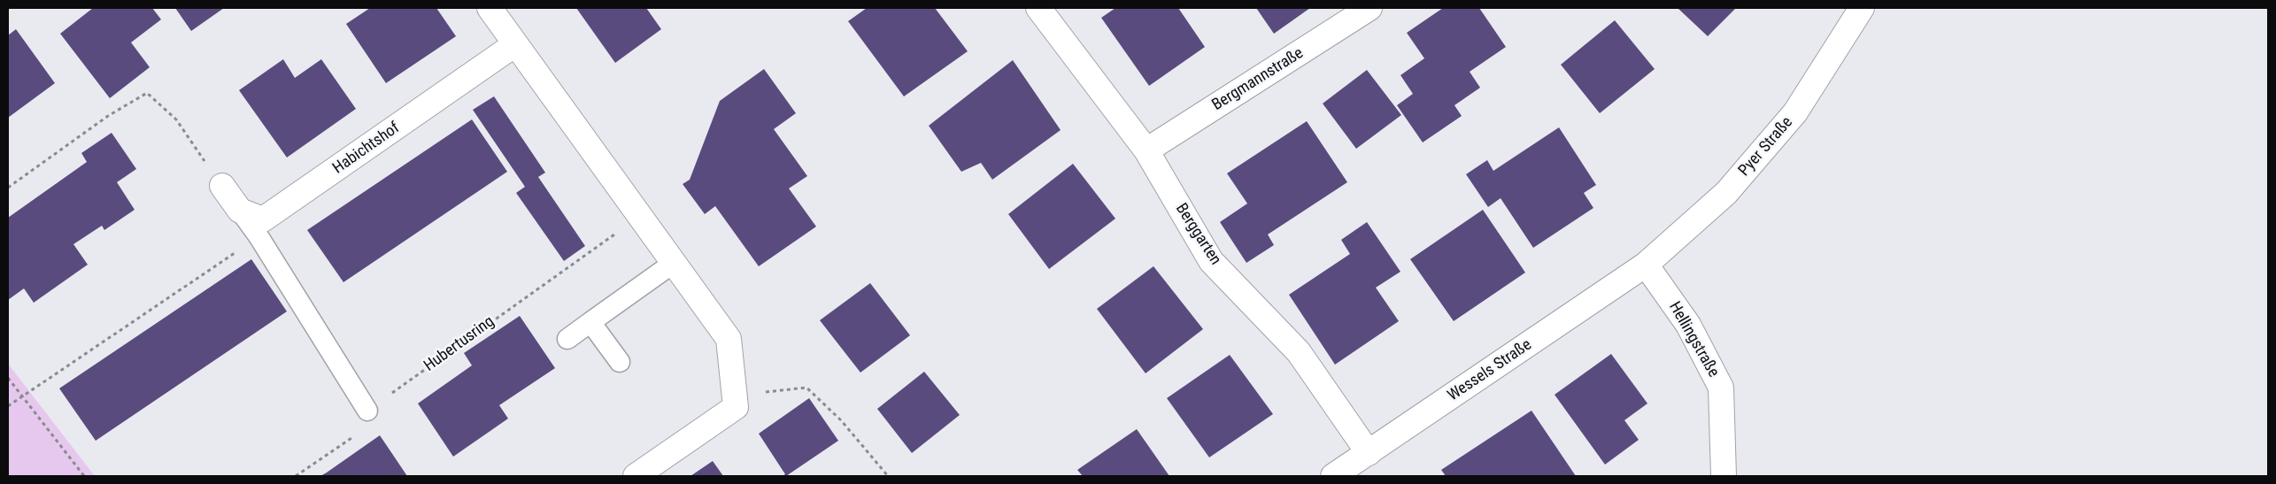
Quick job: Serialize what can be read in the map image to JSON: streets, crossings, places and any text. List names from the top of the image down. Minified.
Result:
{"streets":{"street":["Bergmannstraße","Pyer Straße","Habichtshof","Berggarten","Hellingstraße","Wessels Straße"],"path":["Hubertusring"]},"crossings":[["Bergmannstraße","Berggarten"],["Pyer Straße","Hellingstraße"],["Pyer Straße","Wessels Straße"],["Berggarten","Wessels Straße"],["Hellingstraße","Wessels Straße"]]}
